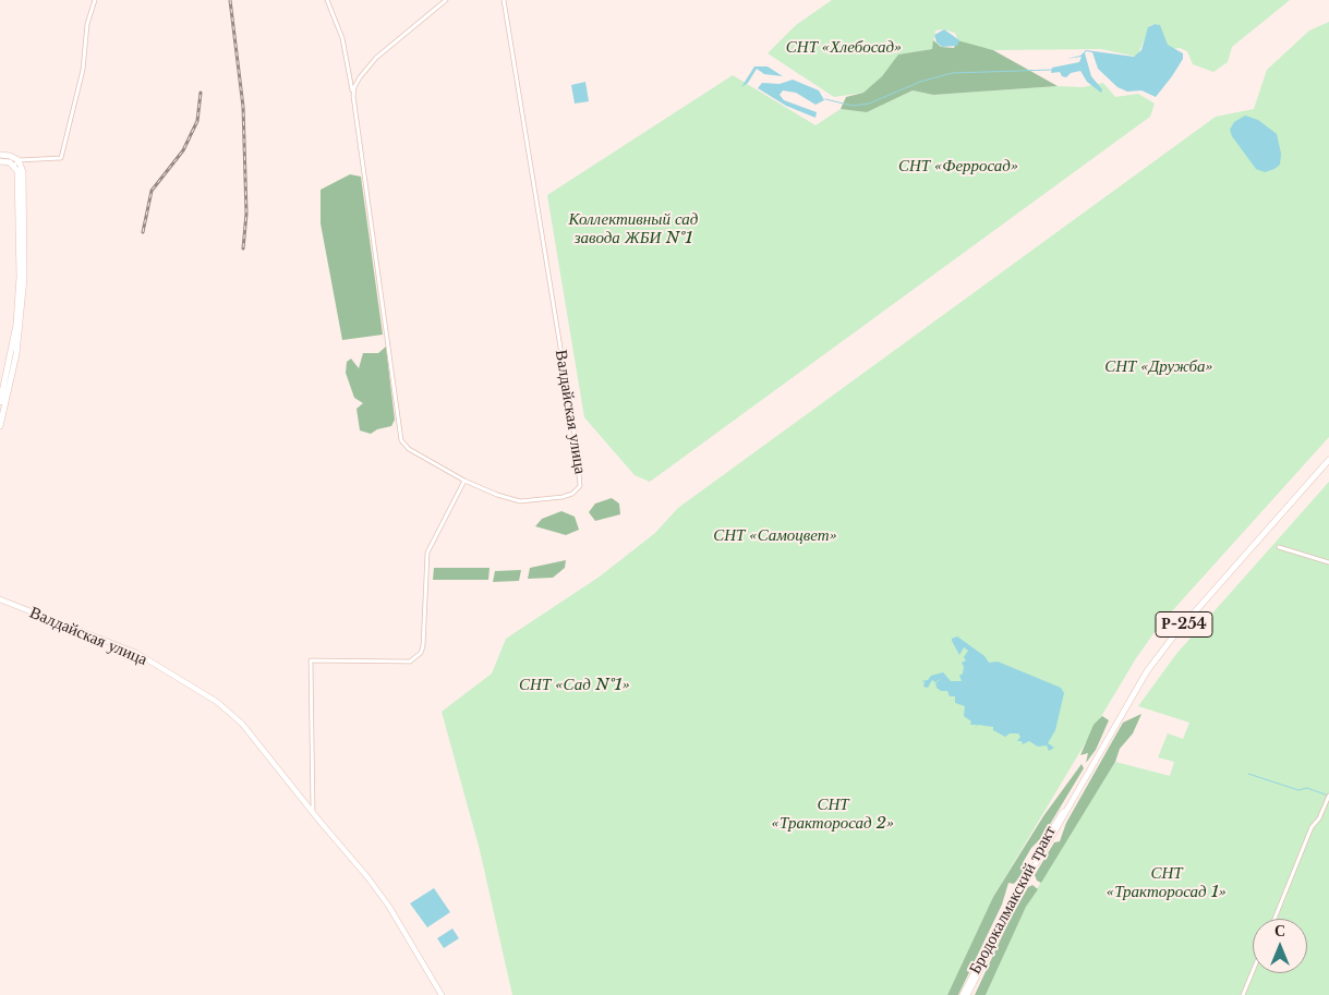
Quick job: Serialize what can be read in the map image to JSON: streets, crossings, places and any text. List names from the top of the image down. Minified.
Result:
{"streets":{"main road":["Р-254","Бродокалмакский тракт"],"street":["Валдайская улица"]},"parks":["СНТ «Хлебосад»","СНТ «Ферросад»","Коллективный сад завода ЖБИ №1","СНТ «Дружба»","СНТ «Самоцвет»","СНТ «Сад №1»","СНТ «Тракторосад 2»","СНТ «Тракторосад 1»"],"north":"top"}
